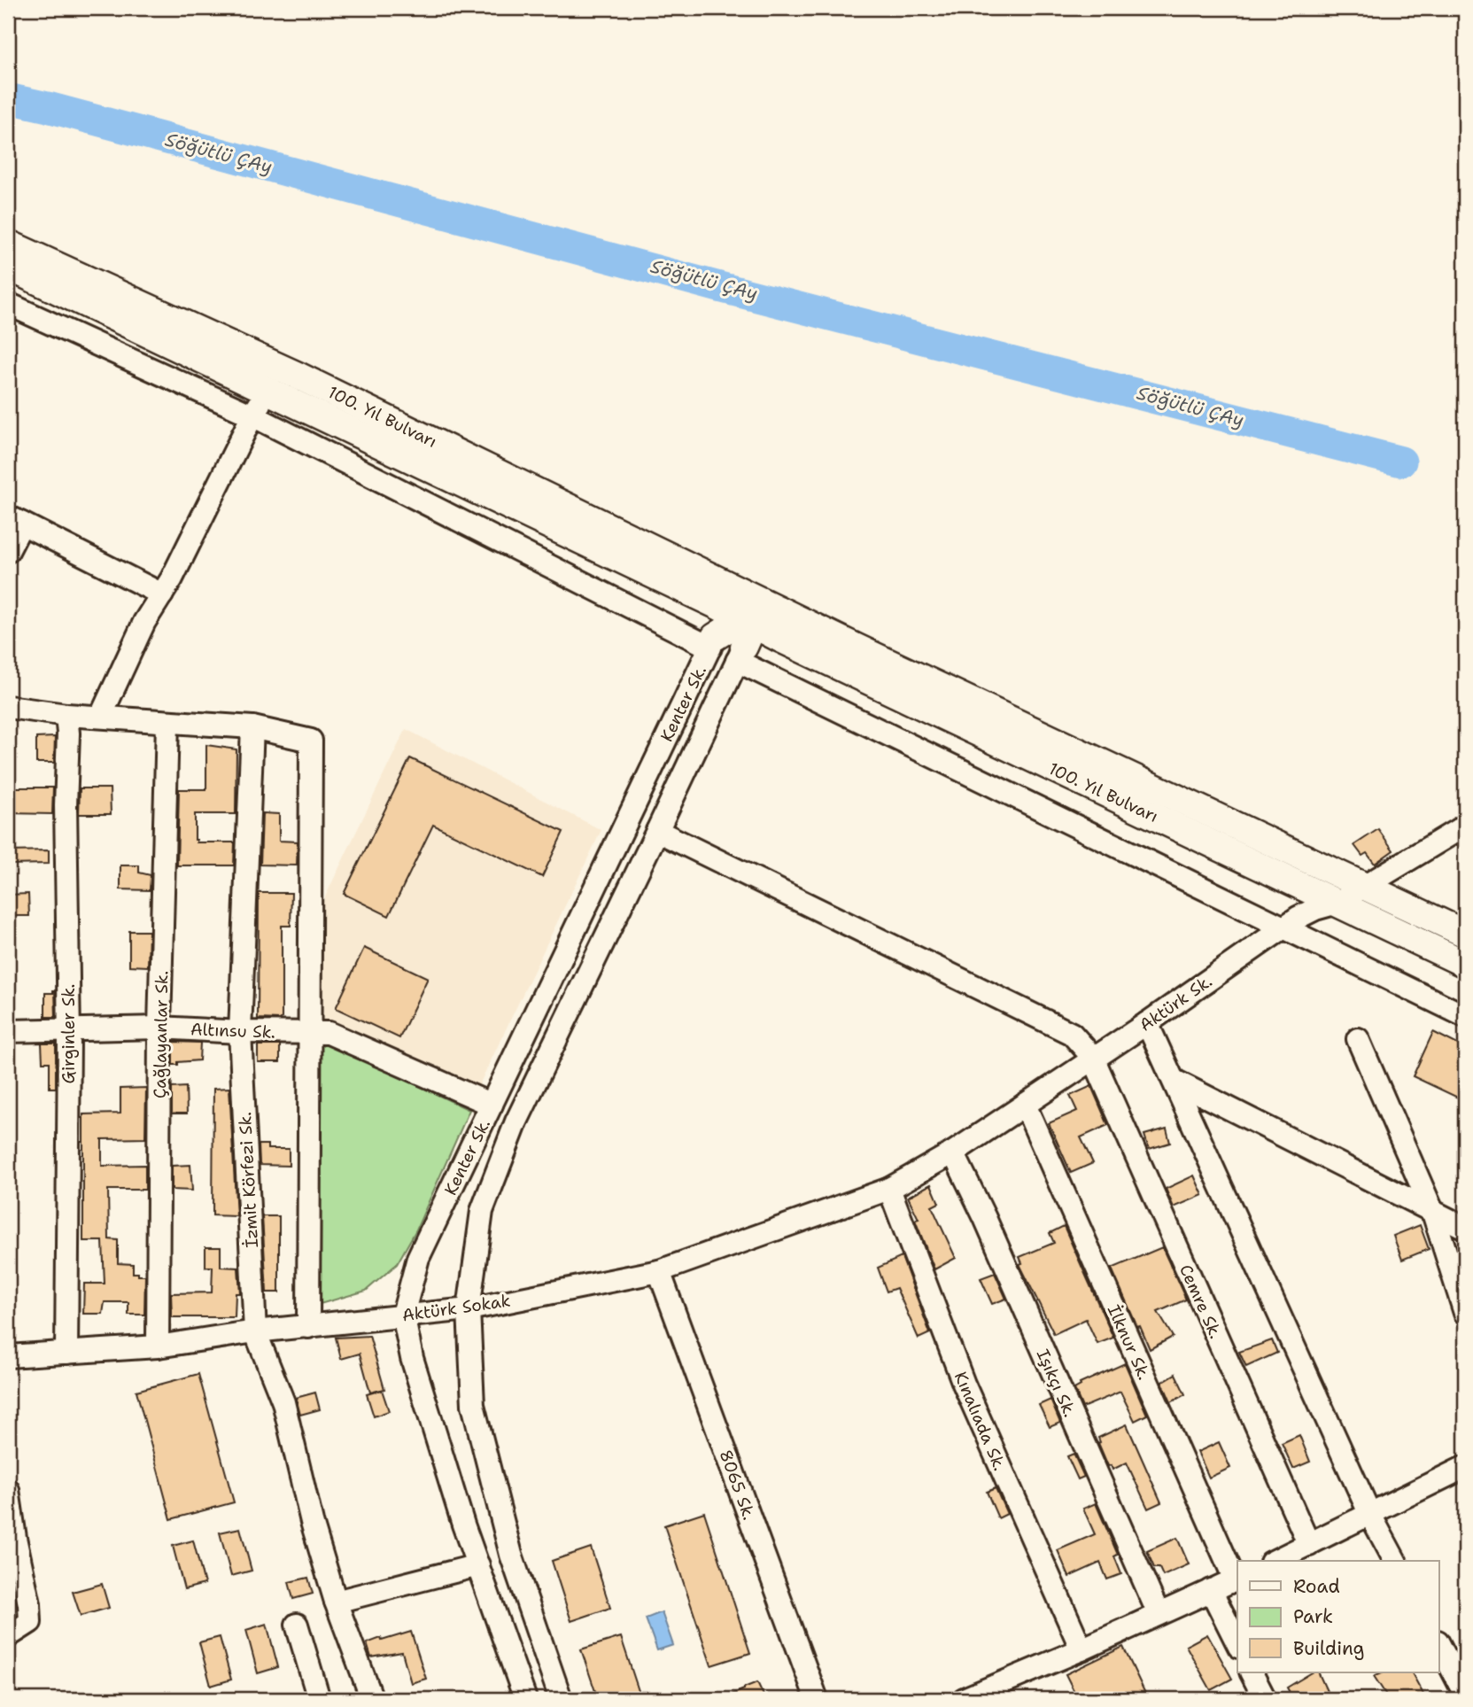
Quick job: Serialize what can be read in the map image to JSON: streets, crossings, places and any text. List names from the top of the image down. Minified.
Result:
{"streets":{"main road":["100. Yıl Bulvarı"],"street":["Kenter Sk.","Aktürk Sk.","Altınsu Sk.","Girginler Sk.","Çağlayanlar Sk.","İzmit Körfezi Sk.","Cemre Sk.","Aktürk Sokak","İlknur Sk.","Işıkçı Sk.","Kınalıada Sk.","8065 Sk."]},"crossings":[["100. Yıl Bulvarı","Aktürk Sk."],["Kenter Sk.","Altınsu Sk."],["Kenter Sk.","Cemre Sk."],["Kenter Sk.","Aktürk Sokak"],["Aktürk Sk.","Cemre Sk."],["Aktürk Sk.","Aktürk Sokak"],["Aktürk Sk.","İlknur Sk."],["Aktürk Sk.","Işıkçı Sk."],["Aktürk Sk.","Kınalıada Sk."],["Altınsu Sk.","Girginler Sk."],["Altınsu Sk.","Çağlayanlar Sk."],["Altınsu Sk.","İzmit Körfezi Sk."],["Girginler Sk.","Aktürk Sokak"],["Çağlayanlar Sk.","Aktürk Sokak"],["İzmit Körfezi Sk.","Aktürk Sokak"],["Aktürk Sokak","Kınalıada Sk."],["Aktürk Sokak","8065 Sk."]],"water":["Söğütlü ÇAy"],"legend":["Road","Park","Building"]}
